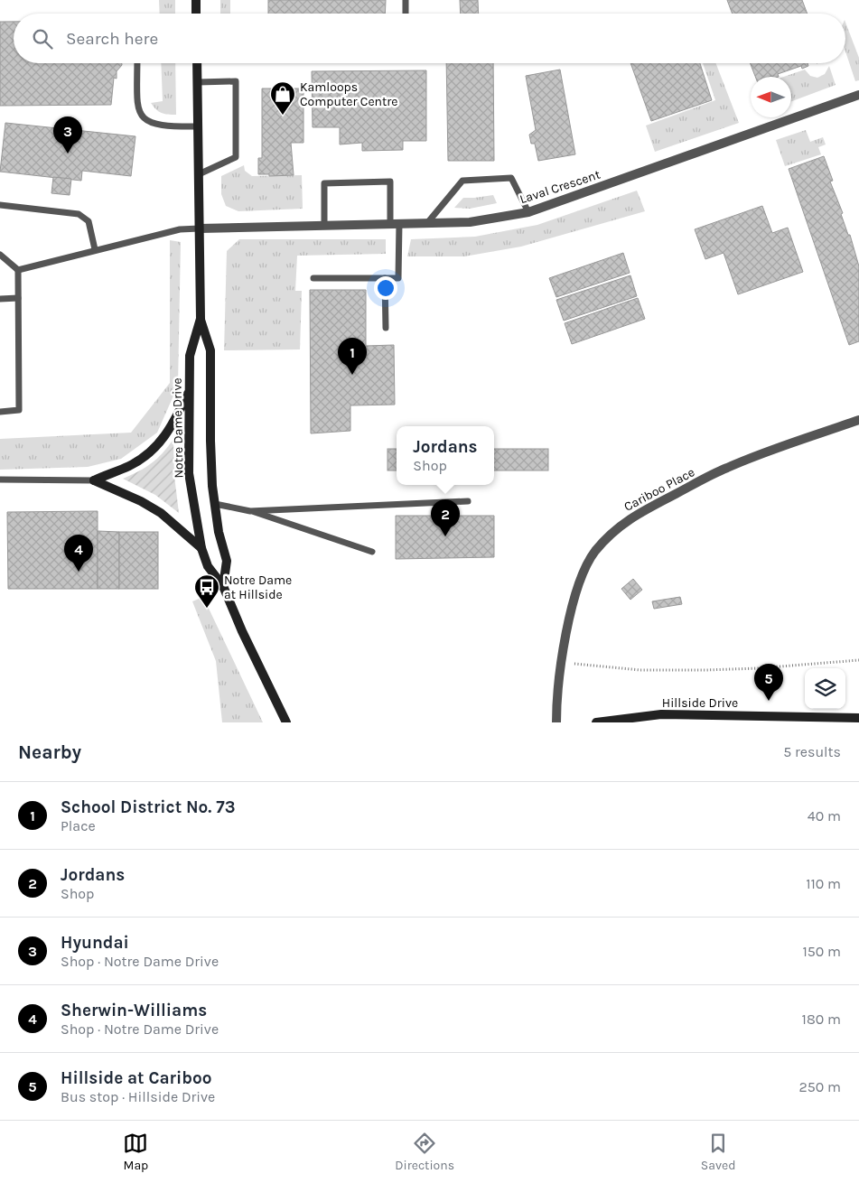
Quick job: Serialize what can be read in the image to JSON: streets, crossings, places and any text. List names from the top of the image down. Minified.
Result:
{"streets":{"street":["Laval Crescent","Notre Dame Drive","Cariboo Place","Hillside Drive"]},"crossings":[["Laval Crescent","Notre Dame Drive"]],"places":{"shop":["Kamloops Computer Centre"],"bus stop":["Notre Dame at Hillside"]},"north":"left","page":{"search":"Search here","pins":["3","1","2","4","5"],"popup":["Jordans","Shop"],"heading":["Nearby","5 results"],"list":[{"mark":"1","name":"School District No. 73","note":"Place","value":"40 m"},{"mark":"2","name":"Jordans","note":"Shop","value":"110 m"},{"mark":"3","name":"Hyundai","note":"Shop · Notre Dame Drive","value":"150 m"},{"mark":"4","name":"Sherwin-Williams","note":"Shop · Notre Dame Drive","value":"180 m"},{"mark":"5","name":"Hillside at Cariboo","note":"Bus stop · Hillside Drive","value":"250 m"}],"nav":["Map","Directions","Saved"]}}
